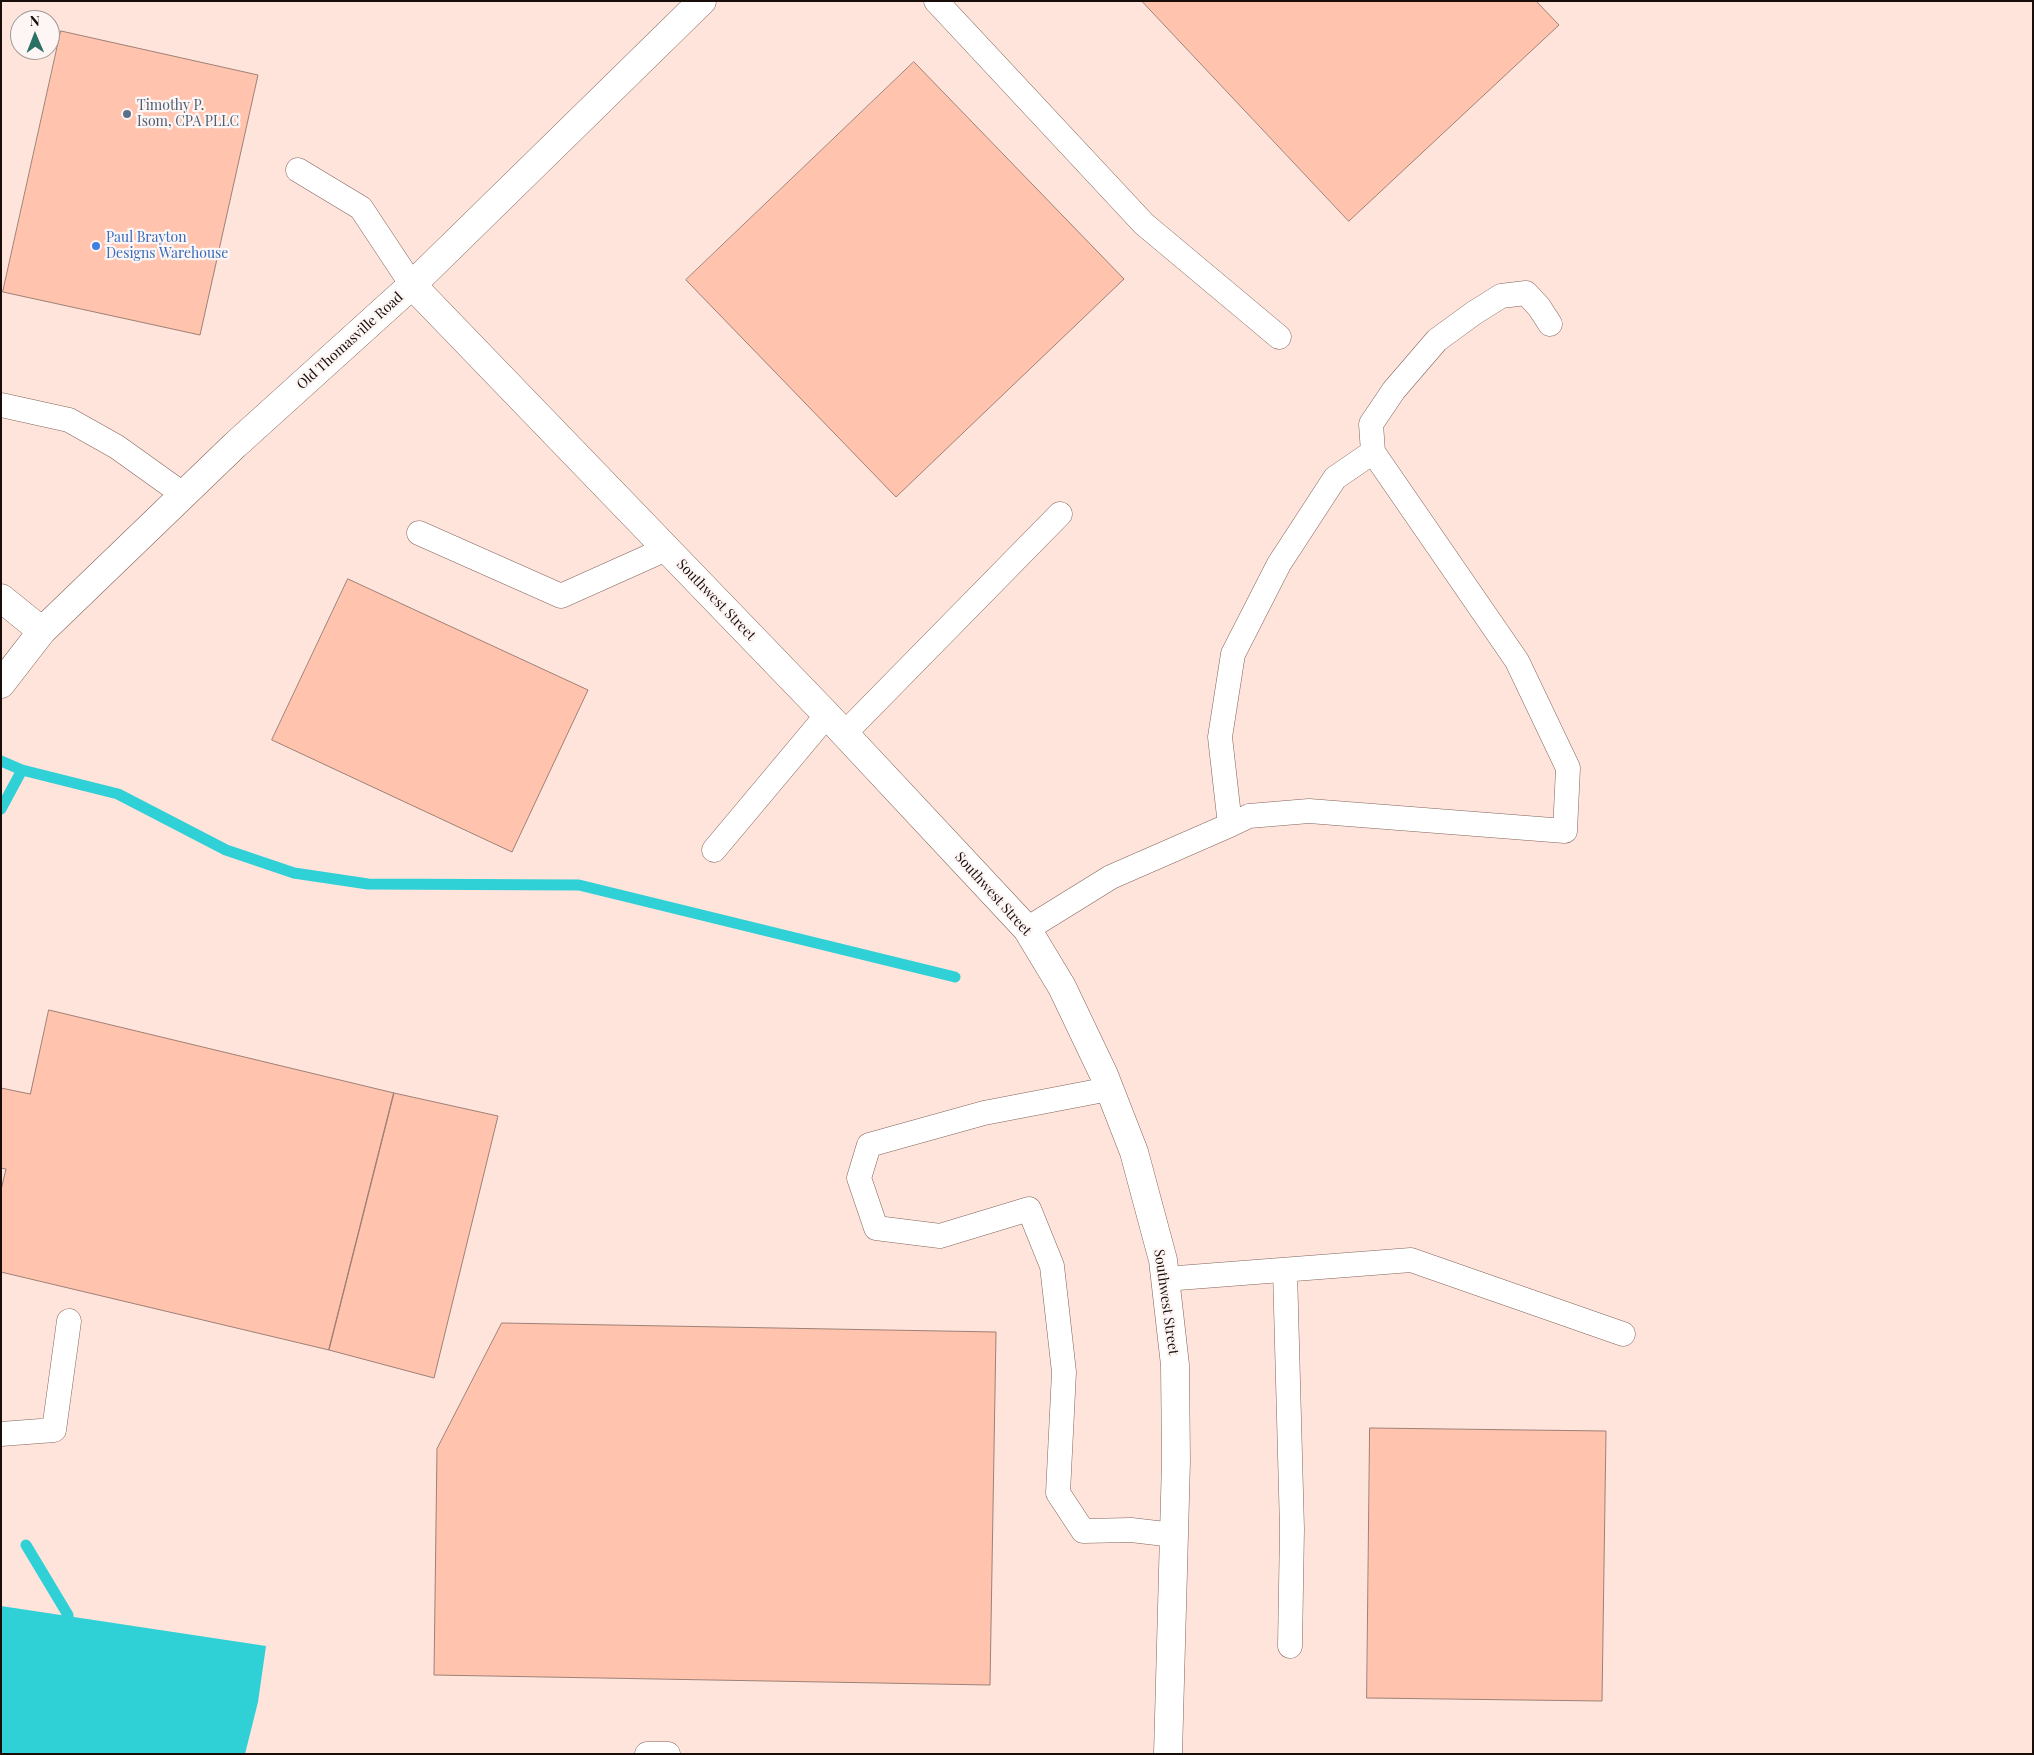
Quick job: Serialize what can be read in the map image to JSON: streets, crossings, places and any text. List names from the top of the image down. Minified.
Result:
{"streets":{"street":["Old Thomasville Road","Southwest Street"]},"crossings":[["Old Thomasville Road","Southwest Street"]],"places":["Timothy P. Isom, CPA PLLC","Paul Brayton Designs Warehouse"],"north":"top"}
